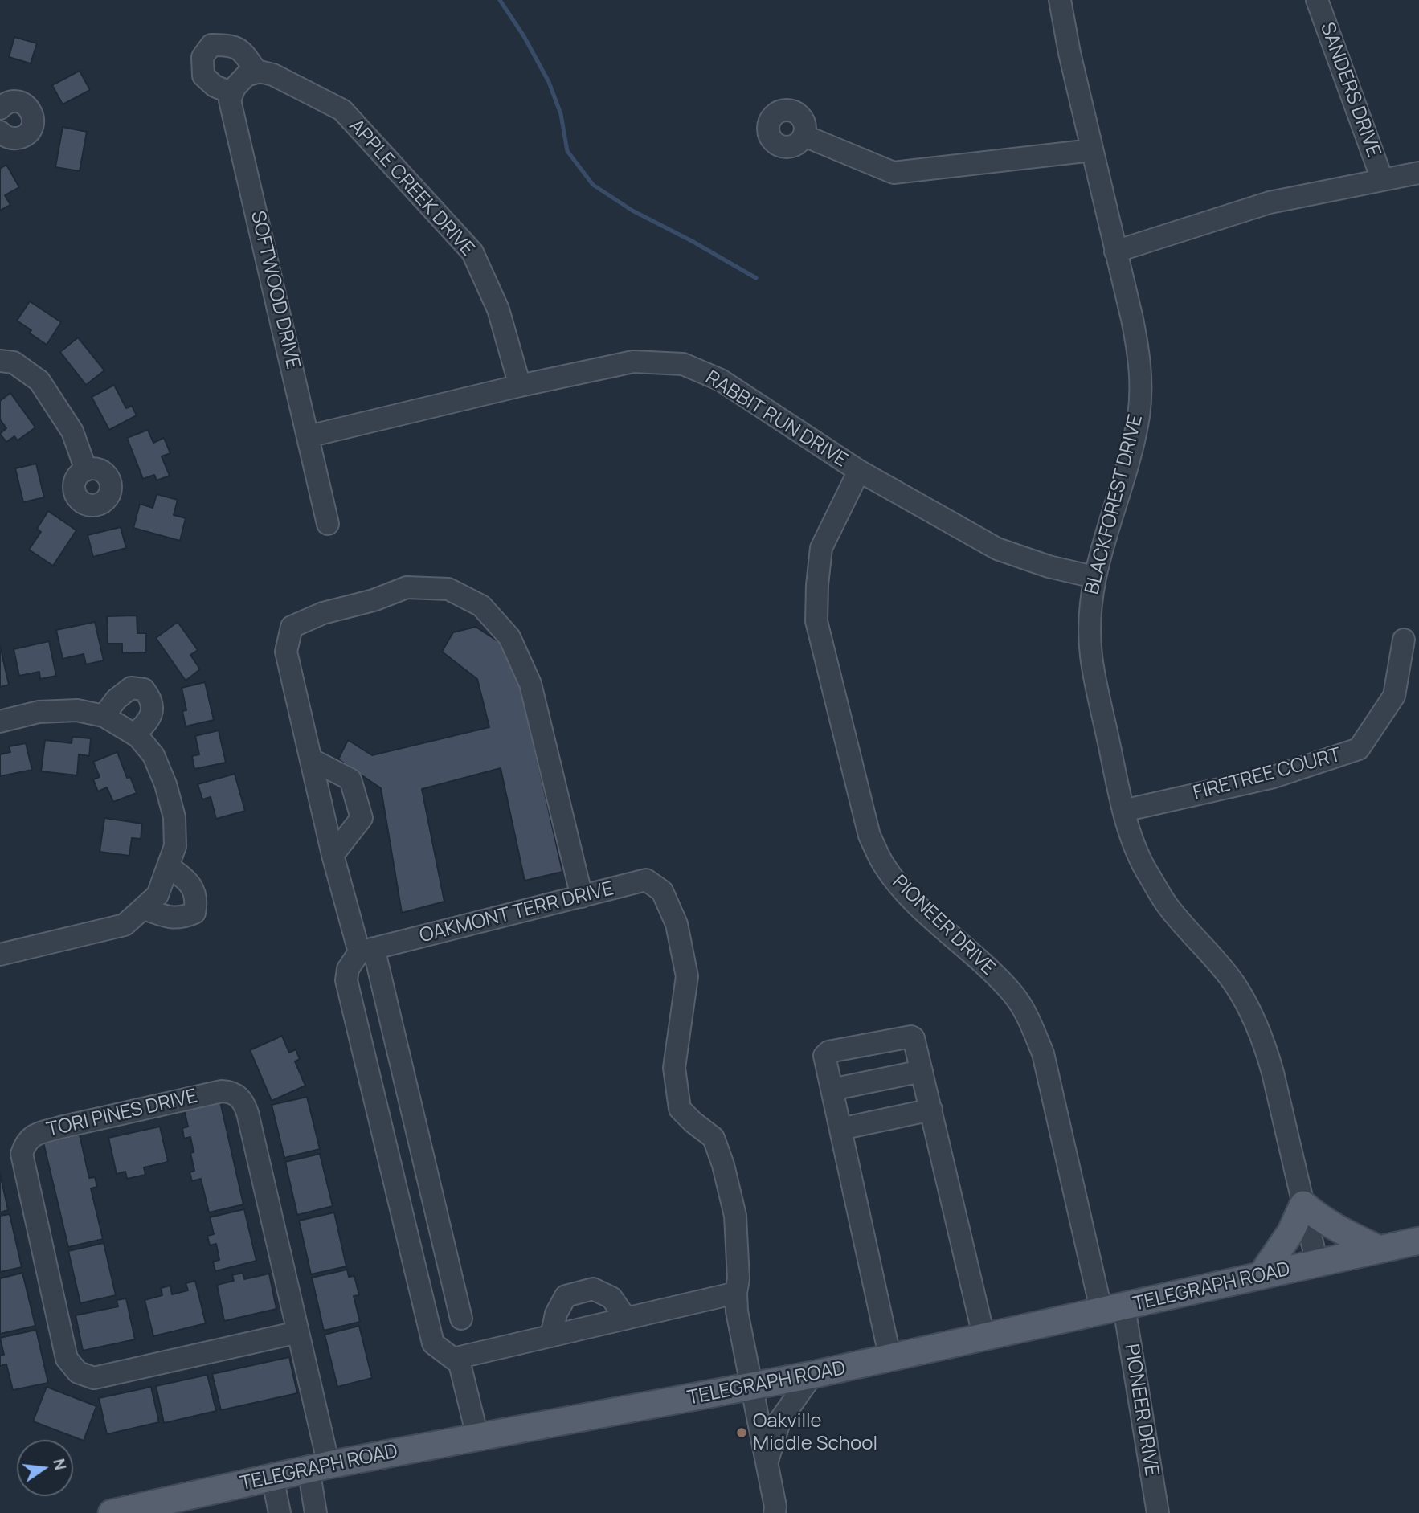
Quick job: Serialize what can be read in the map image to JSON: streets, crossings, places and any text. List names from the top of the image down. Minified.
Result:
{"streets":{"main road":["TELEGRAPH ROAD"],"street":["SANDERS DRIVE","APPLE CREEK DRIVE","SOFTWOOD DRIVE","RABBIT RUN DRIVE","BLACKFOREST DRIVE","FIRETREE COURT","OAKMONT TERR DRIVE","PIONEER DRIVE","TORI PINES DRIVE"]},"crossings":[["APPLE CREEK DRIVE","RABBIT RUN DRIVE"],["SOFTWOOD DRIVE","RABBIT RUN DRIVE"],["RABBIT RUN DRIVE","BLACKFOREST DRIVE"],["RABBIT RUN DRIVE","PIONEER DRIVE"],["BLACKFOREST DRIVE","FIRETREE COURT"],["BLACKFOREST DRIVE","TELEGRAPH ROAD"],["OAKMONT TERR DRIVE","TELEGRAPH ROAD"],["PIONEER DRIVE","TELEGRAPH ROAD"],["TORI PINES DRIVE","TELEGRAPH ROAD"]],"places":["Oakville Middle School"],"north":"right"}
